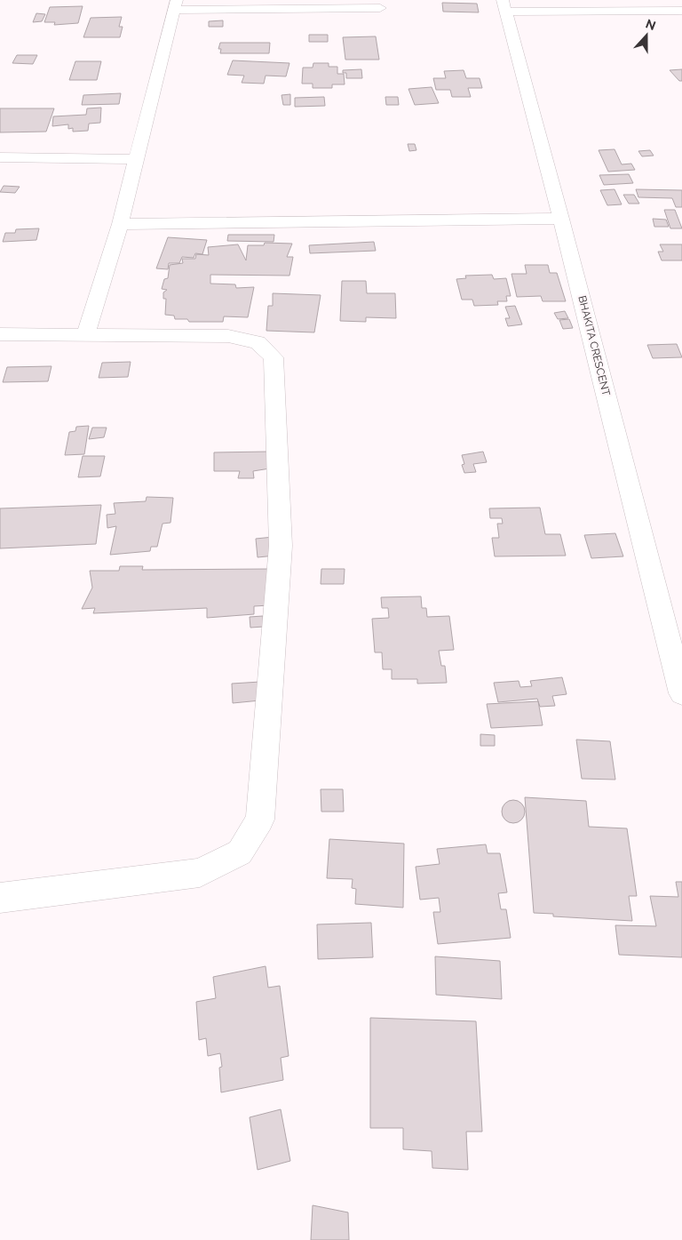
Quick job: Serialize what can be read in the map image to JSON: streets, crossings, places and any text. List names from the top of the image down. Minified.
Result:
{"streets":{"street":["BHAKITA CRESCENT"]},"north":"top"}
